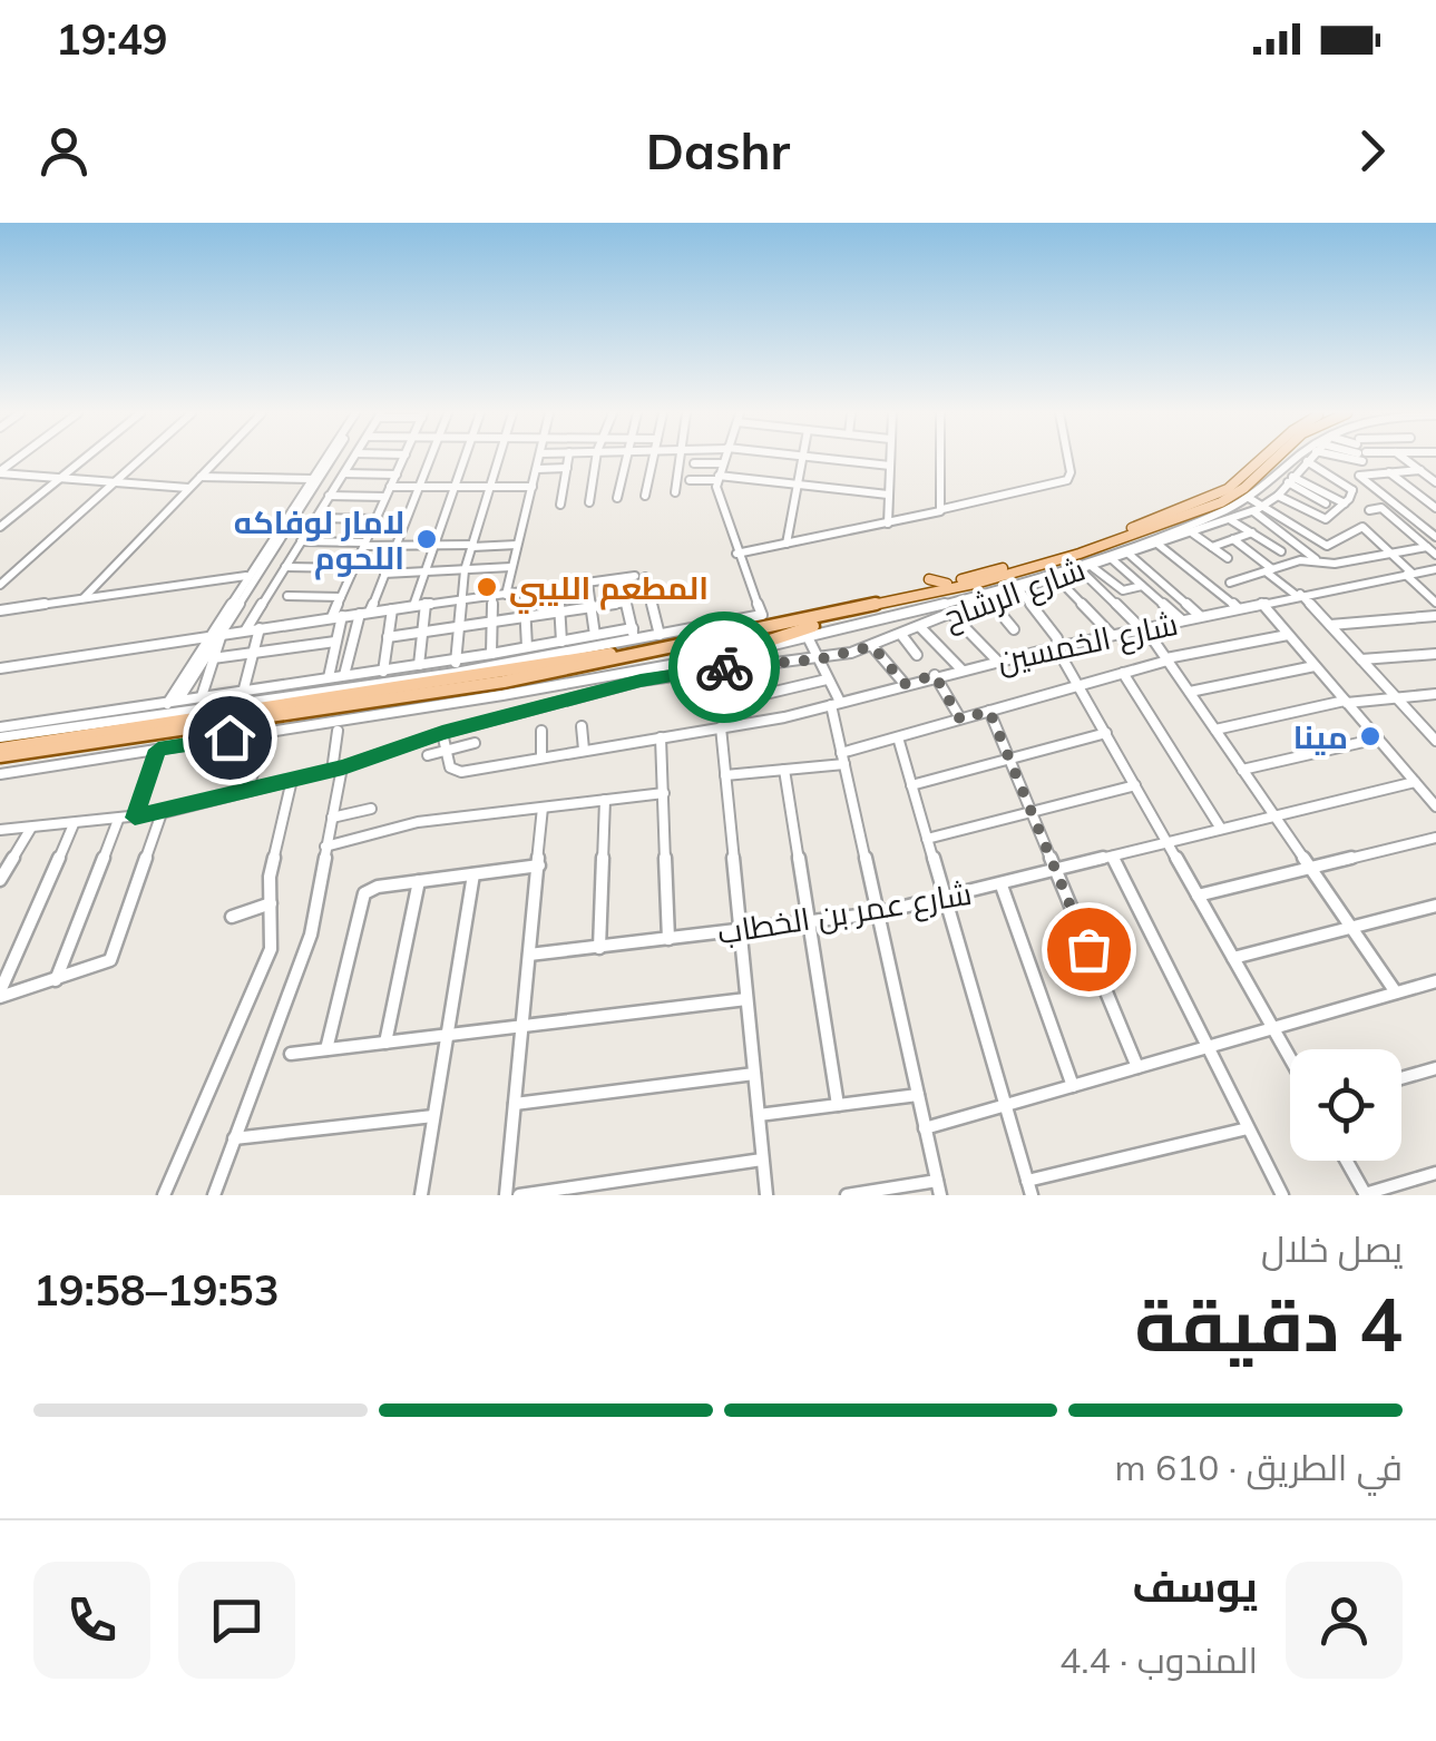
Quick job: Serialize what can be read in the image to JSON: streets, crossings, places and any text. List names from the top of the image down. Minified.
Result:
{"streets":{"street":["شارع الرشاح","شارع الخمسين","شارع عمر بن الخطاب"]},"places":["لامار لوفاكه اللحوم","المطعم الليبي","مينا"],"page":{"status":"19:49","header":"Dashr","heading":["4 دقيقة","يصل خلال","19:53–19:58"],"panel":["يوسف","المندوب · 4.4"],"bar":"في الطريق · 610 m"}}
